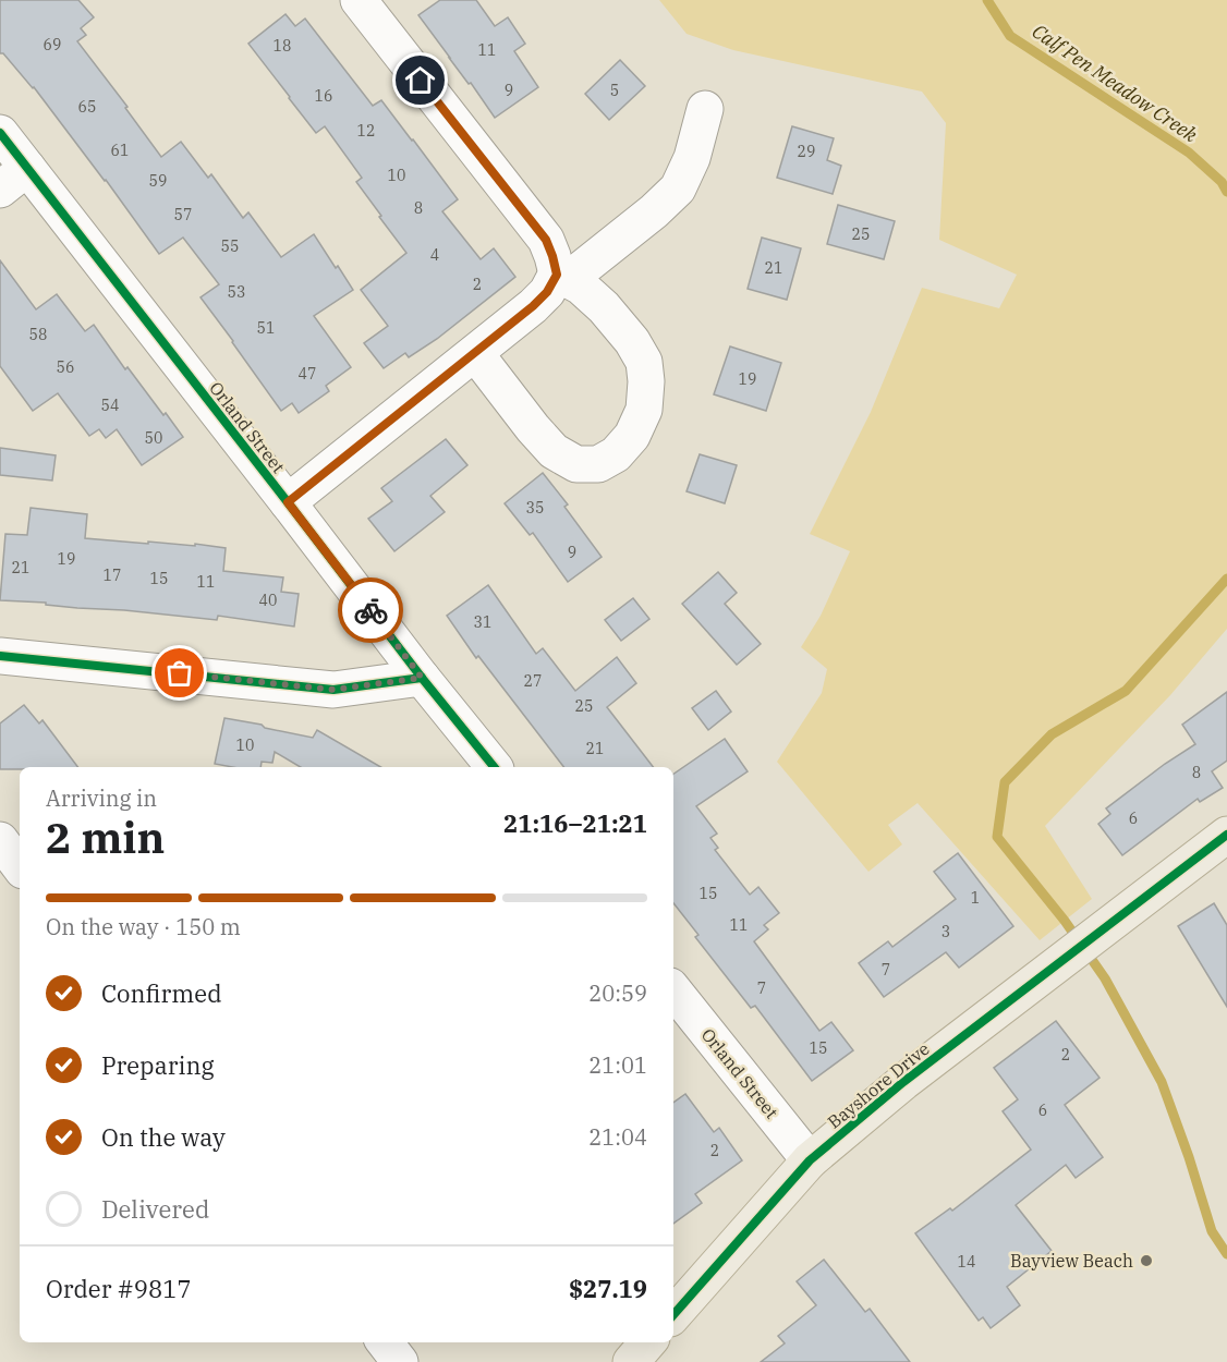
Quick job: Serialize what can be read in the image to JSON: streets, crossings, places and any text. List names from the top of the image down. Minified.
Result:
{"streets":{"main road":["Bayshore Drive"],"street":["Orland Street"]},"crossings":[["Orland Street","Bayshore Drive"]],"water":["Calf Pen Meadow Creek"],"places":["Bayview Beach"],"house_numbers":["69","18","11","9","5","16","65","12","61","29","10","59","8","57","25","55","4","21","2","53","51","58","56","47","19","54","50","35","9","19","21","17","15","11","40","31","27","25","10","21","8","6","15","1","11","3","7","7","15","2","6","2","14"],"page":{"heading":["2 min","Arriving in","21:16–21:21"],"panel":["Order #9817","$27.19"],"bar":"On the way · 150 m","list":[["Confirmed","20:59"],["Preparing","21:01"],["On the way","21:04"],"Delivered"]}}
